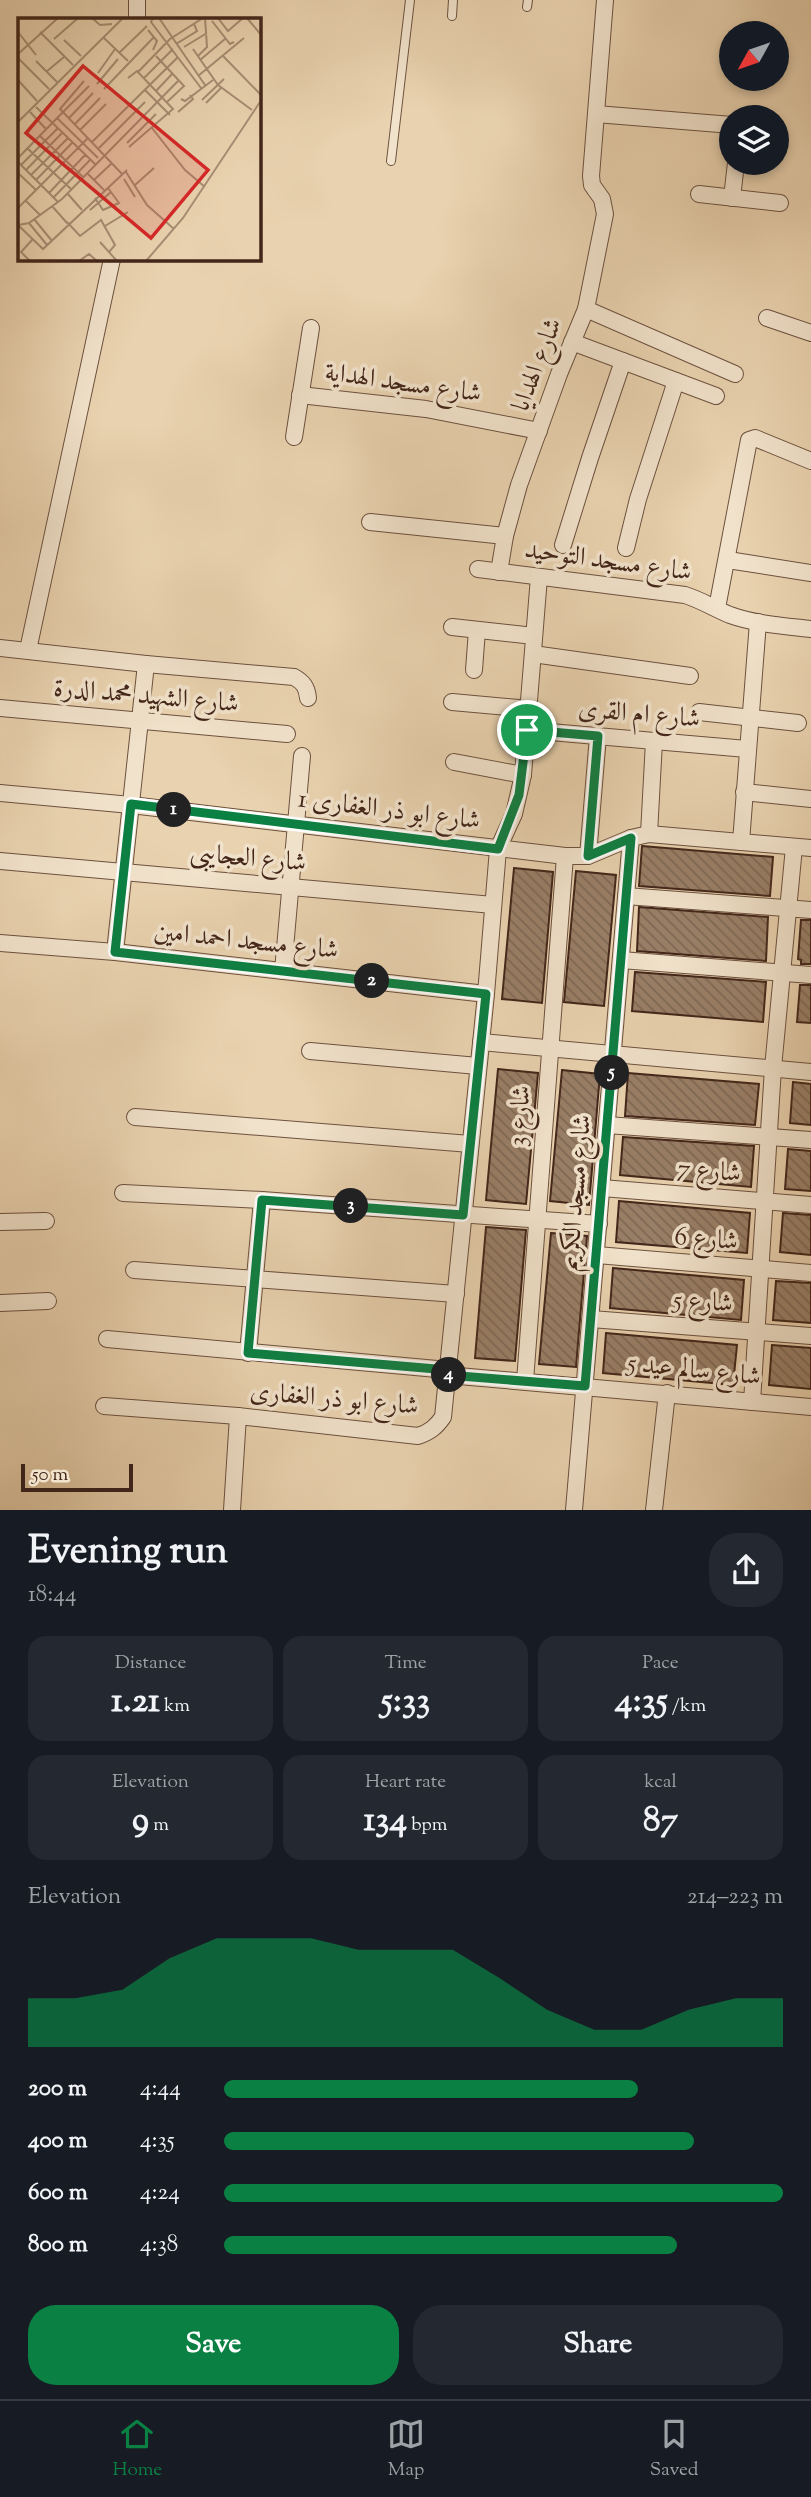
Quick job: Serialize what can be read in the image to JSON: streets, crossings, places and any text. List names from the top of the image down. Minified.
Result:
{"streets":{"street":["شارع الهدايا","شارع مسجد الهداية","شارع مسجد التوحيد","شارع الشهيد محمد الدرة","شارع ام القرى","شارع ابو ذر الغفارى 1","شارع العجايبى","شارع مسجد احمد امين","شارع 3","شارع 7","شارع مسجد الكريم","شارع 6","شارع 5","شارع سالم عيد 5","شارع ابو ذر الغفارى"]},"crossings":[["شارع الهدايا","شارع مسجد الهداية"],["شارع الهدايا","شارع مسجد التوحيد"],["شارع مسجد التوحيد","شارع ابو ذر الغفارى"],["شارع ام القرى","شارع ابو ذر الغفارى"],["شارع ابو ذر الغفارى 1","شارع 3"],["شارع ابو ذر الغفارى 1","شارع مسجد الكريم"],["شارع ابو ذر الغفارى 1","شارع ابو ذر الغفارى"],["شارع العجايبى","شارع ابو ذر الغفارى"],["شارع مسجد احمد امين","شارع ابو ذر الغفارى"],["شارع 3","شارع سالم عيد 5"],["شارع 7","شارع مسجد الكريم"],["شارع مسجد الكريم","شارع 6"],["شارع مسجد الكريم","شارع 5"],["شارع مسجد الكريم","شارع سالم عيد 5"],["شارع سالم عيد 5","شارع ابو ذر الغفارى"]],"scale_bar":"50 m","north":"bottom left","page":{"pins":["1","2","5","3","4"],"scale":"50 m","heading":["Evening run","18:44"],"stats":[["Distance","1.21 km"],["Time","5:33"],["Pace","4:35 /km"],["Elevation","9 m"],["Heart rate","134 bpm"],["kcal","87"]],"chart":["Elevation","214–223 m"],"list":[{"name":"200 m","note":"4:44"},{"name":"400 m","note":"4:35"},{"name":"600 m","note":"4:24"},{"name":"800 m","note":"4:38"}],"buttons":["Save","Share"],"tabs":["Home","Map","Saved"]}}
